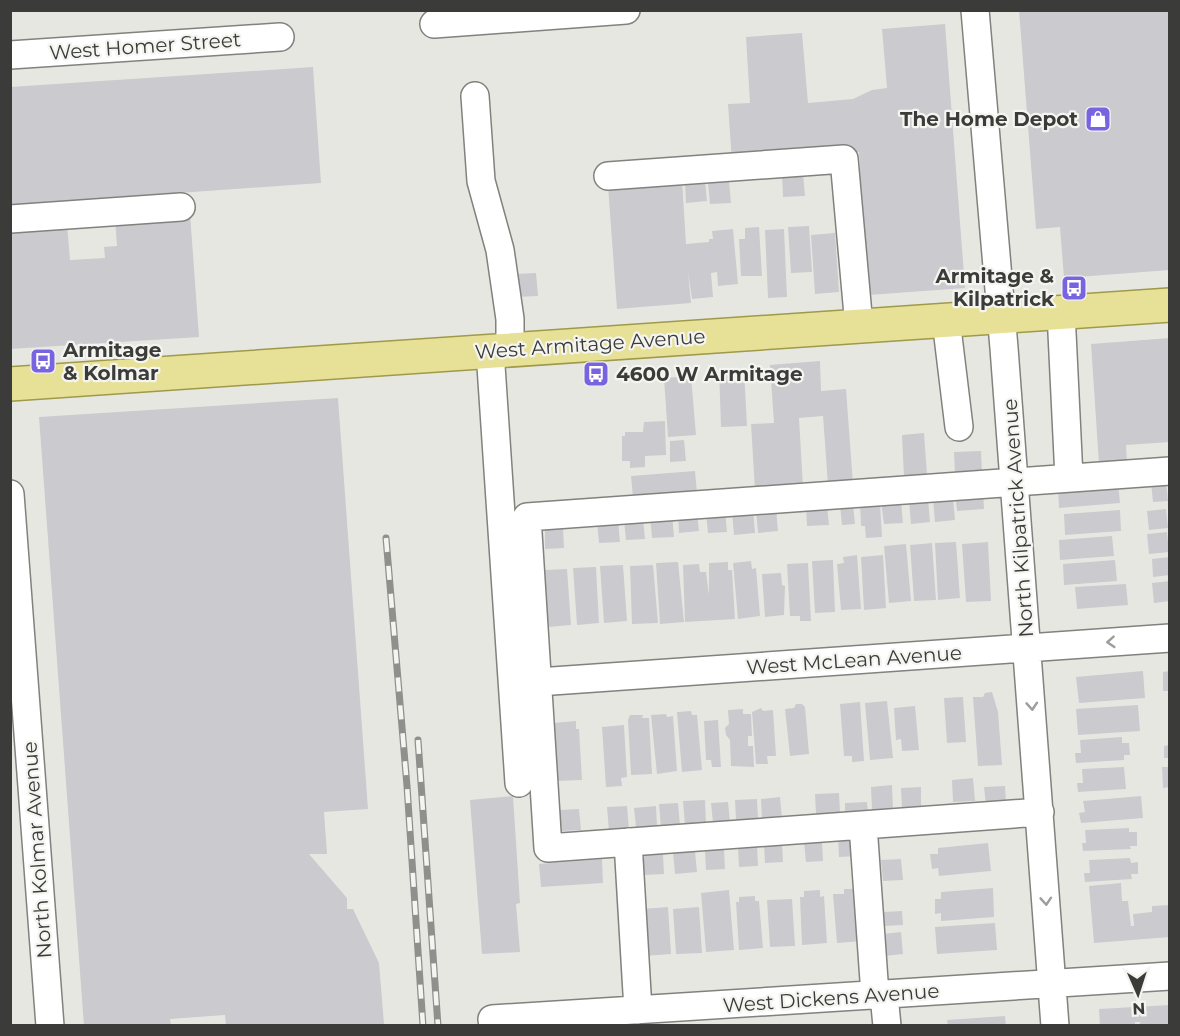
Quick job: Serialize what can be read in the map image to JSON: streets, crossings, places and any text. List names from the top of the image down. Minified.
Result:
{"streets":{"main road":["West Armitage Avenue"],"street":["West Homer Street","North Kilpatrick Avenue","West McLean Avenue","North Kolmar Avenue","West Dickens Avenue"]},"crossings":[["West Armitage Avenue","North Kilpatrick Avenue"],["North Kilpatrick Avenue","West McLean Avenue"],["North Kilpatrick Avenue","West Dickens Avenue"]],"places":{"shop":["The Home Depot"],"bus stop":["Armitage & Kilpatrick","Armitage & Kolmar","4600 W Armitage"]},"north":"bottom"}
